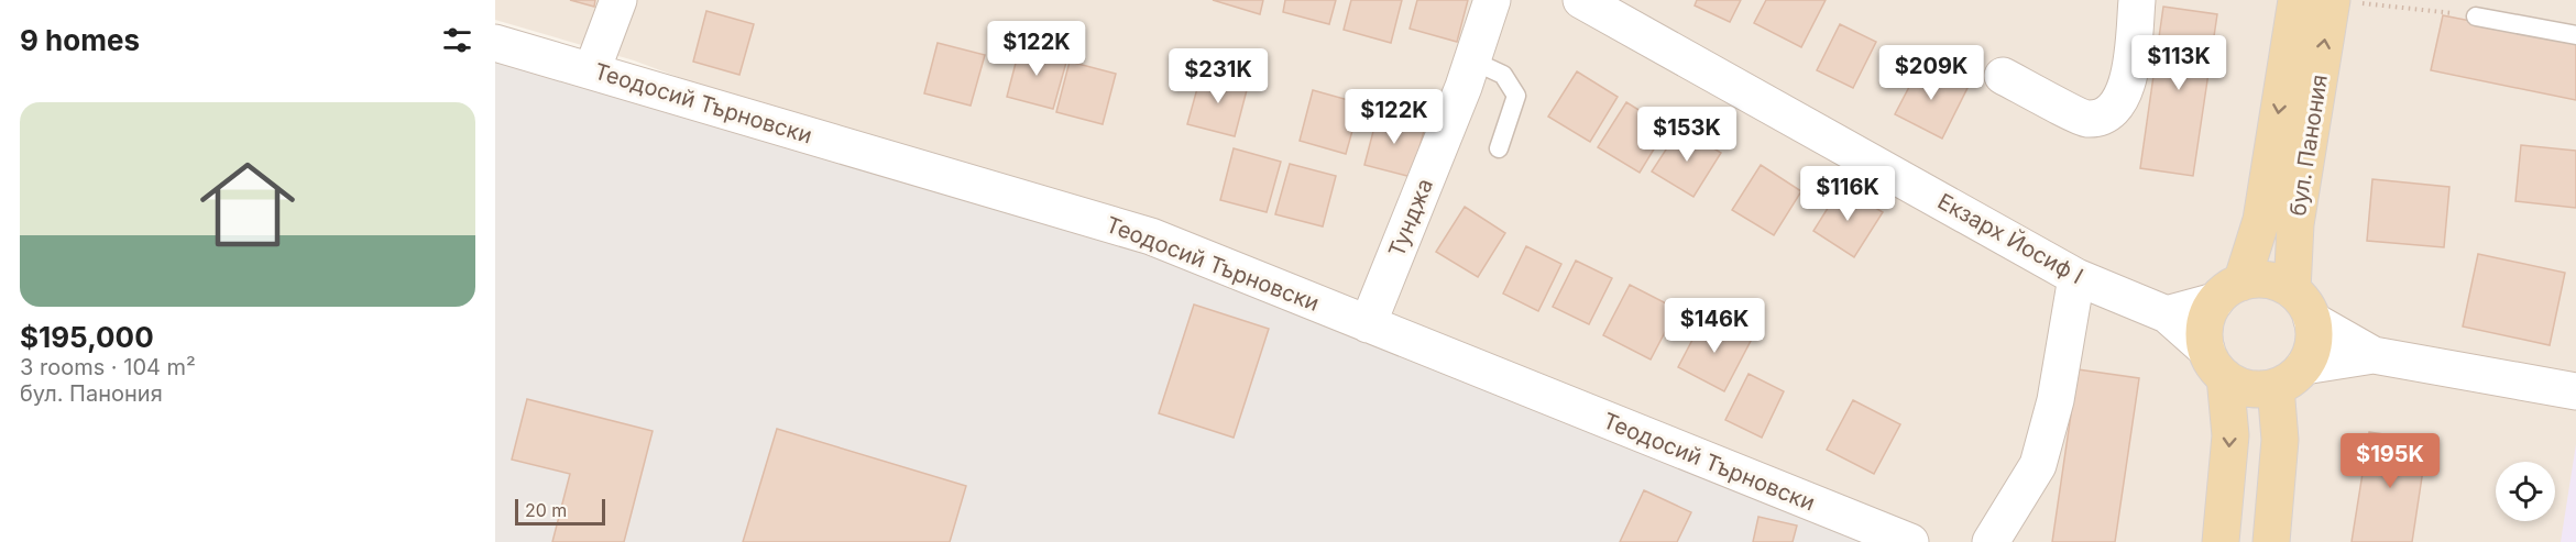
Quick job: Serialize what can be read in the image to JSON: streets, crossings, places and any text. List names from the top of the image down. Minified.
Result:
{"streets":{"main road":["бул. Панония"],"street":["Теодосий Търновски","Тунджа","Екзарх Йосиф I"]},"crossings":[["Теодосий Търновски","Тунджа"],["бул. Панония","Екзарх Йосиф I"]],"scale_bar":"20 m","page":{"heading":"9 homes","price":["$122K","$113K","$209K","$231K","$122K","$153K","$116K","$146K","$195K"],"list":[{"name":"$195,000","note":"3 rooms · 104 m² · бул. Панония"}],"scale":"20 m"}}
